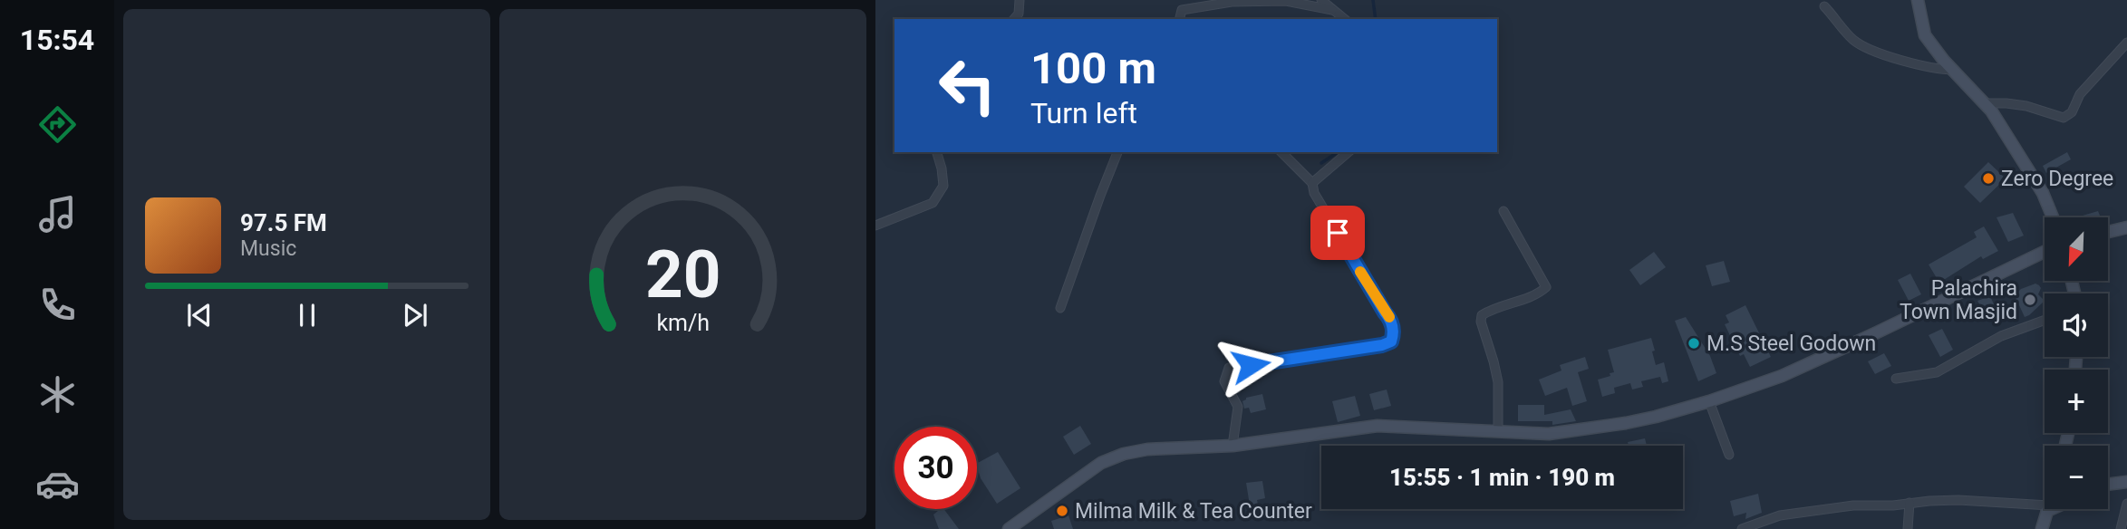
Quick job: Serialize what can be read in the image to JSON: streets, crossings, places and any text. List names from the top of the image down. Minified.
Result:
{"places":["Zero Degree","Palachira Town Masjid","M.S Steel Godown","Milma Milk & Tea Counter"],"north":"bottom left","page":{"tabs":"15:54","turn":["100 m","Turn left"],"song":["97.5 FM","Music"],"map_buttons":["+","−"],"limit":"30","trip":"15:55 · 1 min · 190 m","gauge":["20","km/h"]}}
